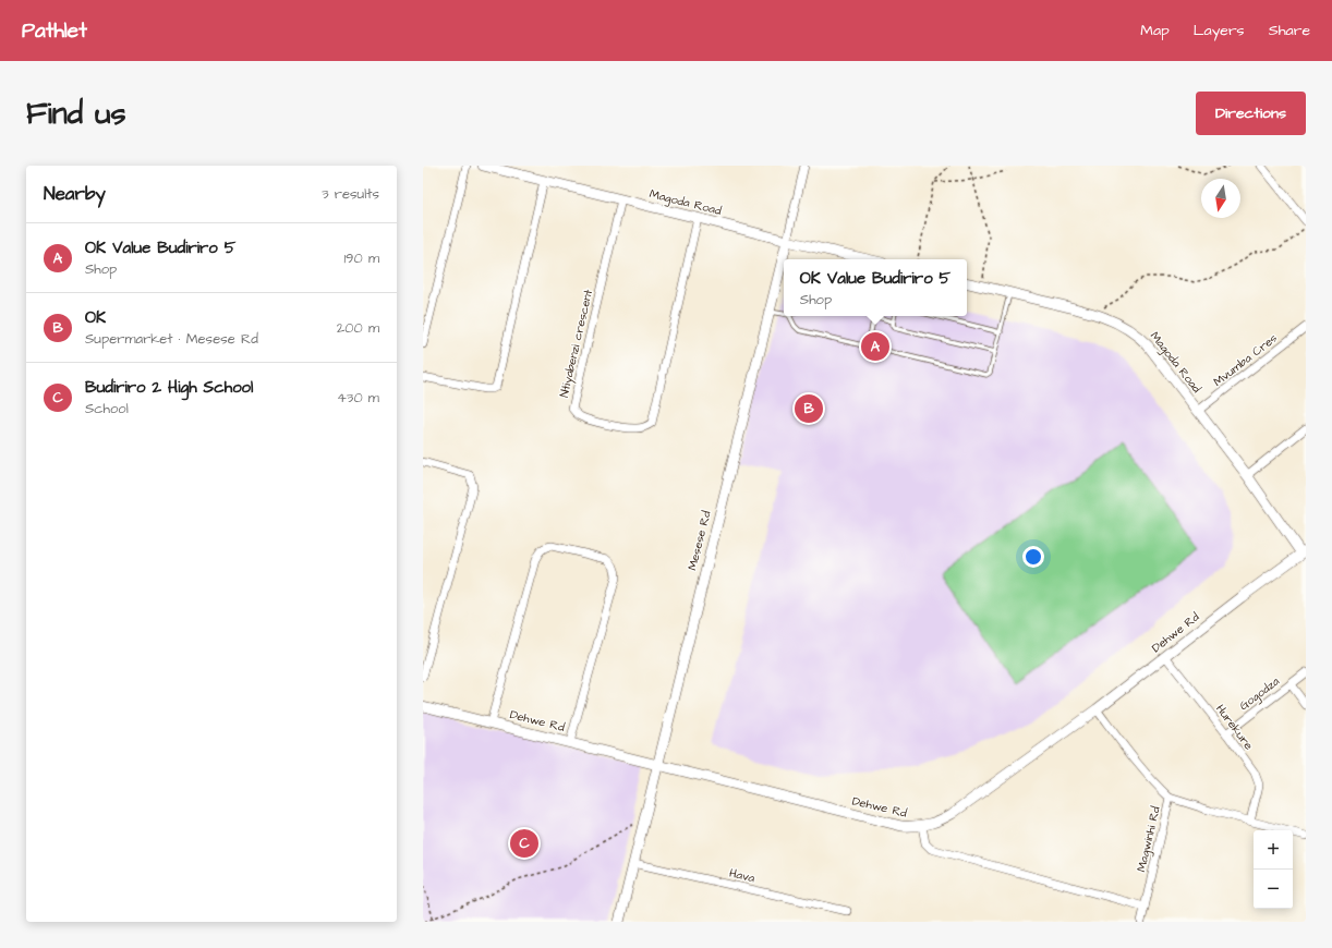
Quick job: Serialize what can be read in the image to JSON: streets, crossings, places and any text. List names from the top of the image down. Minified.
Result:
{"streets":{"street":["Magoda Road","Ntiyabenzi crescent","Mvumba Cres","Mesese Rd","Dehwe Rd","Gogodza","Hurekure","Magwinhi Rd","Hava"]},"crossings":[["Magoda Road","Ntiyabenzi crescent"],["Magoda Road","Mvumba Cres"],["Magoda Road","Mesese Rd"],["Magoda Road","Dehwe Rd"],["Mesese Rd","Dehwe Rd"],["Mesese Rd","Hava"],["Dehwe Rd","Hurekure"],["Dehwe Rd","Magwinhi Rd"],["Gogodza","Hurekure"]],"north":"bottom","page":{"header":"Pathlet","nav":["Map","Layers","Share"],"buttons":"Directions","title":"Find us","heading":["Nearby","3 results"],"list":[{"mark":"A","name":"OK Value Budiriro 5","note":"Shop","value":"190 m"},{"mark":"B","name":"OK","note":"Supermarket · Mesese Rd","value":"200 m"},{"mark":"C","name":"Budiriro 2 High School","note":"School","value":"430 m"}],"popup":["OK Value Budiriro 5","Shop"],"pins":["A","B","C"],"map_buttons":["+","−"]}}
